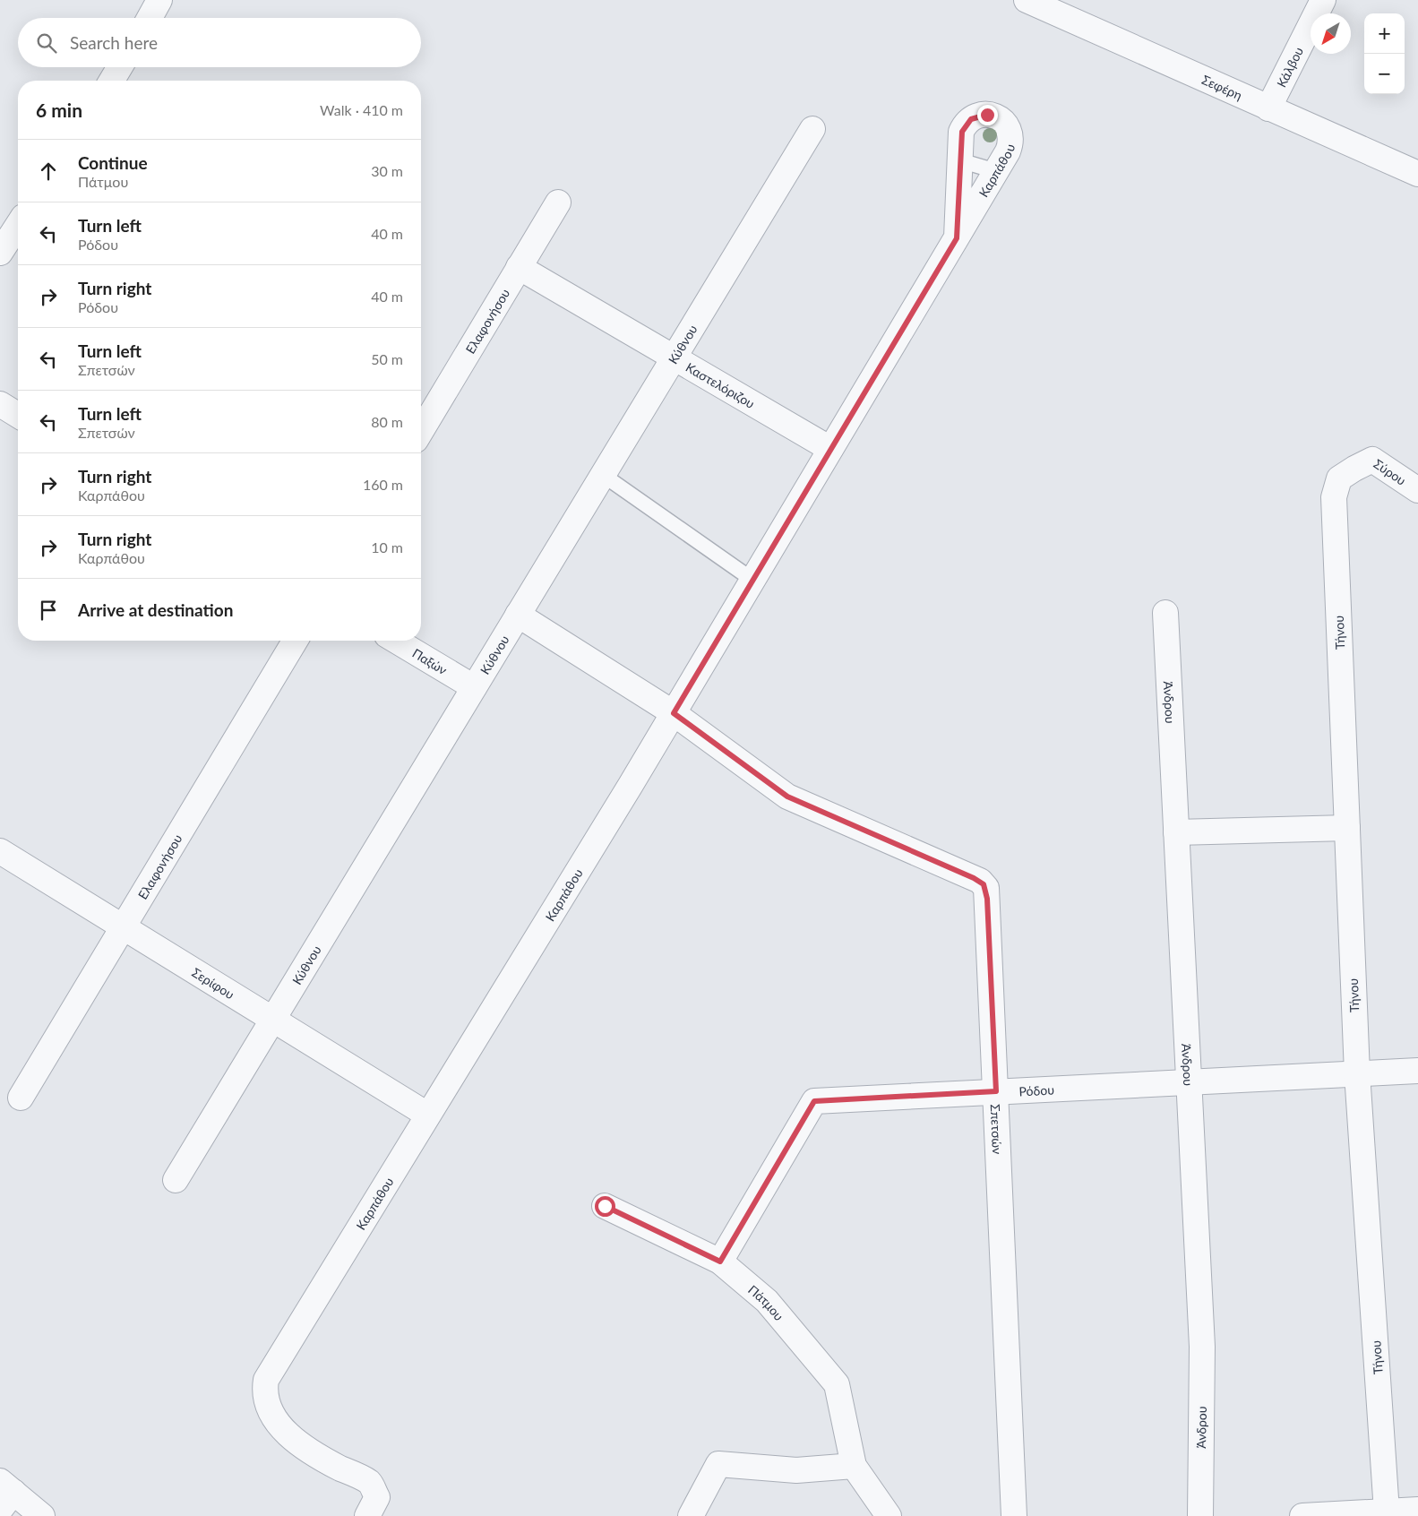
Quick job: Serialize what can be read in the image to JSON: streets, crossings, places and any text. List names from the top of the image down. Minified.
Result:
{"streets":{"street":["Κάλβου","Σεφέρη","Καρπάθου","Ελαφονήσου","Κύθνου","Καστελόριζου","Σύρου","Τήνου","Παξών","Άνδρου","Σερίφου","Ρόδου","Σπετσών","Πάτμου"]},"crossings":[["Κάλβου","Σεφέρη"],["Καρπάθου","Καστελόριζου"],["Καρπάθου","Σερίφου"],["Καρπάθου","Σπετσών"],["Ελαφονήσου","Καστελόριζου"],["Ελαφονήσου","Σερίφου"],["Κύθνου","Καστελόριζου"],["Κύθνου","Παξών"],["Κύθνου","Σερίφου"],["Σύρου","Τήνου"],["Τήνου","Ρόδου"],["Άνδρου","Ρόδου"],["Ρόδου","Σπετσών"],["Ρόδου","Πάτμου"]],"north":"bottom left","page":{"map_buttons":["+","−"],"search":"Search here","heading":["6 min","Walk · 410 m"],"list":[["Continue","Πάτμου","30 m"],["Turn left","Ρόδου","40 m"],["Turn right","Ρόδου","40 m"],["Turn left","Σπετσών","50 m"],["Turn left","Σπετσών","80 m"],["Turn right","Καρπάθου","160 m"],["Turn right","Καρπάθου","10 m"],"Arrive at destination"]}}
